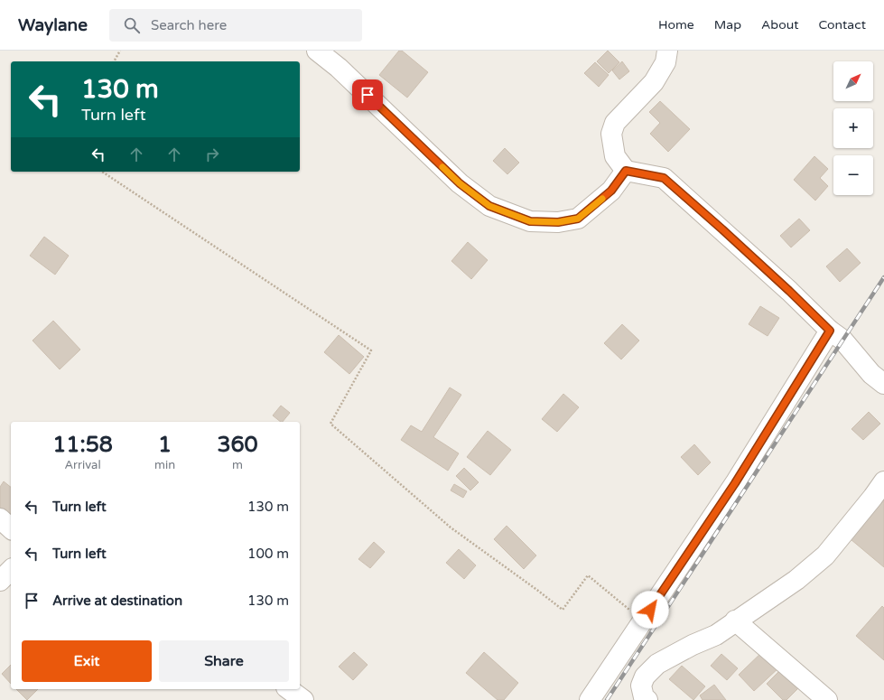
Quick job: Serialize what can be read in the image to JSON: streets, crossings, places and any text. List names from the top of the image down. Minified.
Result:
{"north":"top right","page":{"header":"Waylane","search":"Search here","nav":["Home","Map","About","Contact"],"map_buttons":["+","−"],"turn":["130 m","Turn left"],"eta":["11:58","Arrival","1","min","360","m"],"list":[{"name":"Turn left","value":"130 m"},{"name":"Turn left","value":"100 m"},{"name":"Arrive at destination","value":"130 m"}],"buttons":["Exit","Share"]}}
